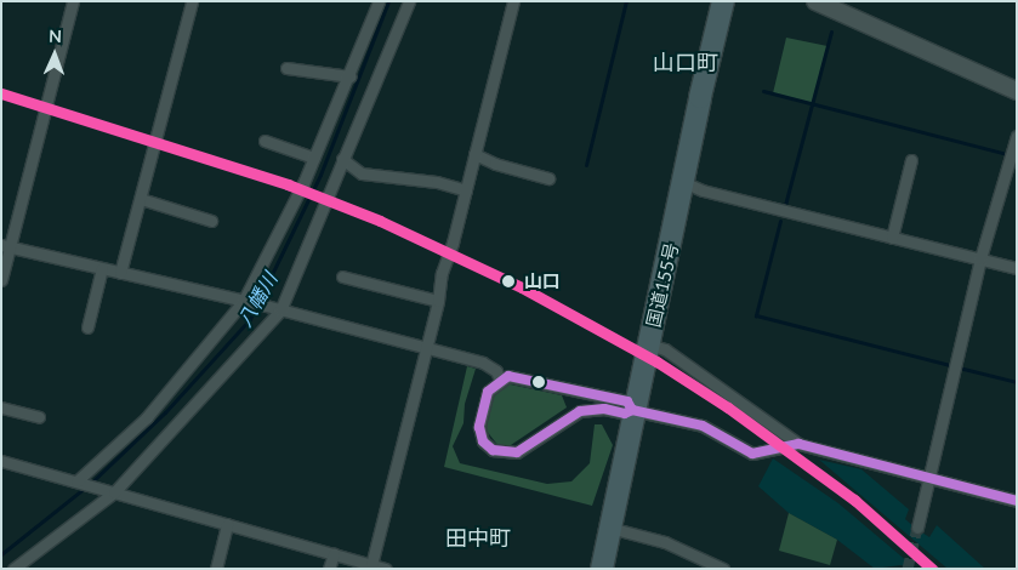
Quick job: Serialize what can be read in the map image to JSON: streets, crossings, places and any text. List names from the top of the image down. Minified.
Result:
{"streets":{"highway":["国道155号"]},"districts":["山口町","田中町"],"water":["八幡川"],"places":["山口"],"north":"top"}
